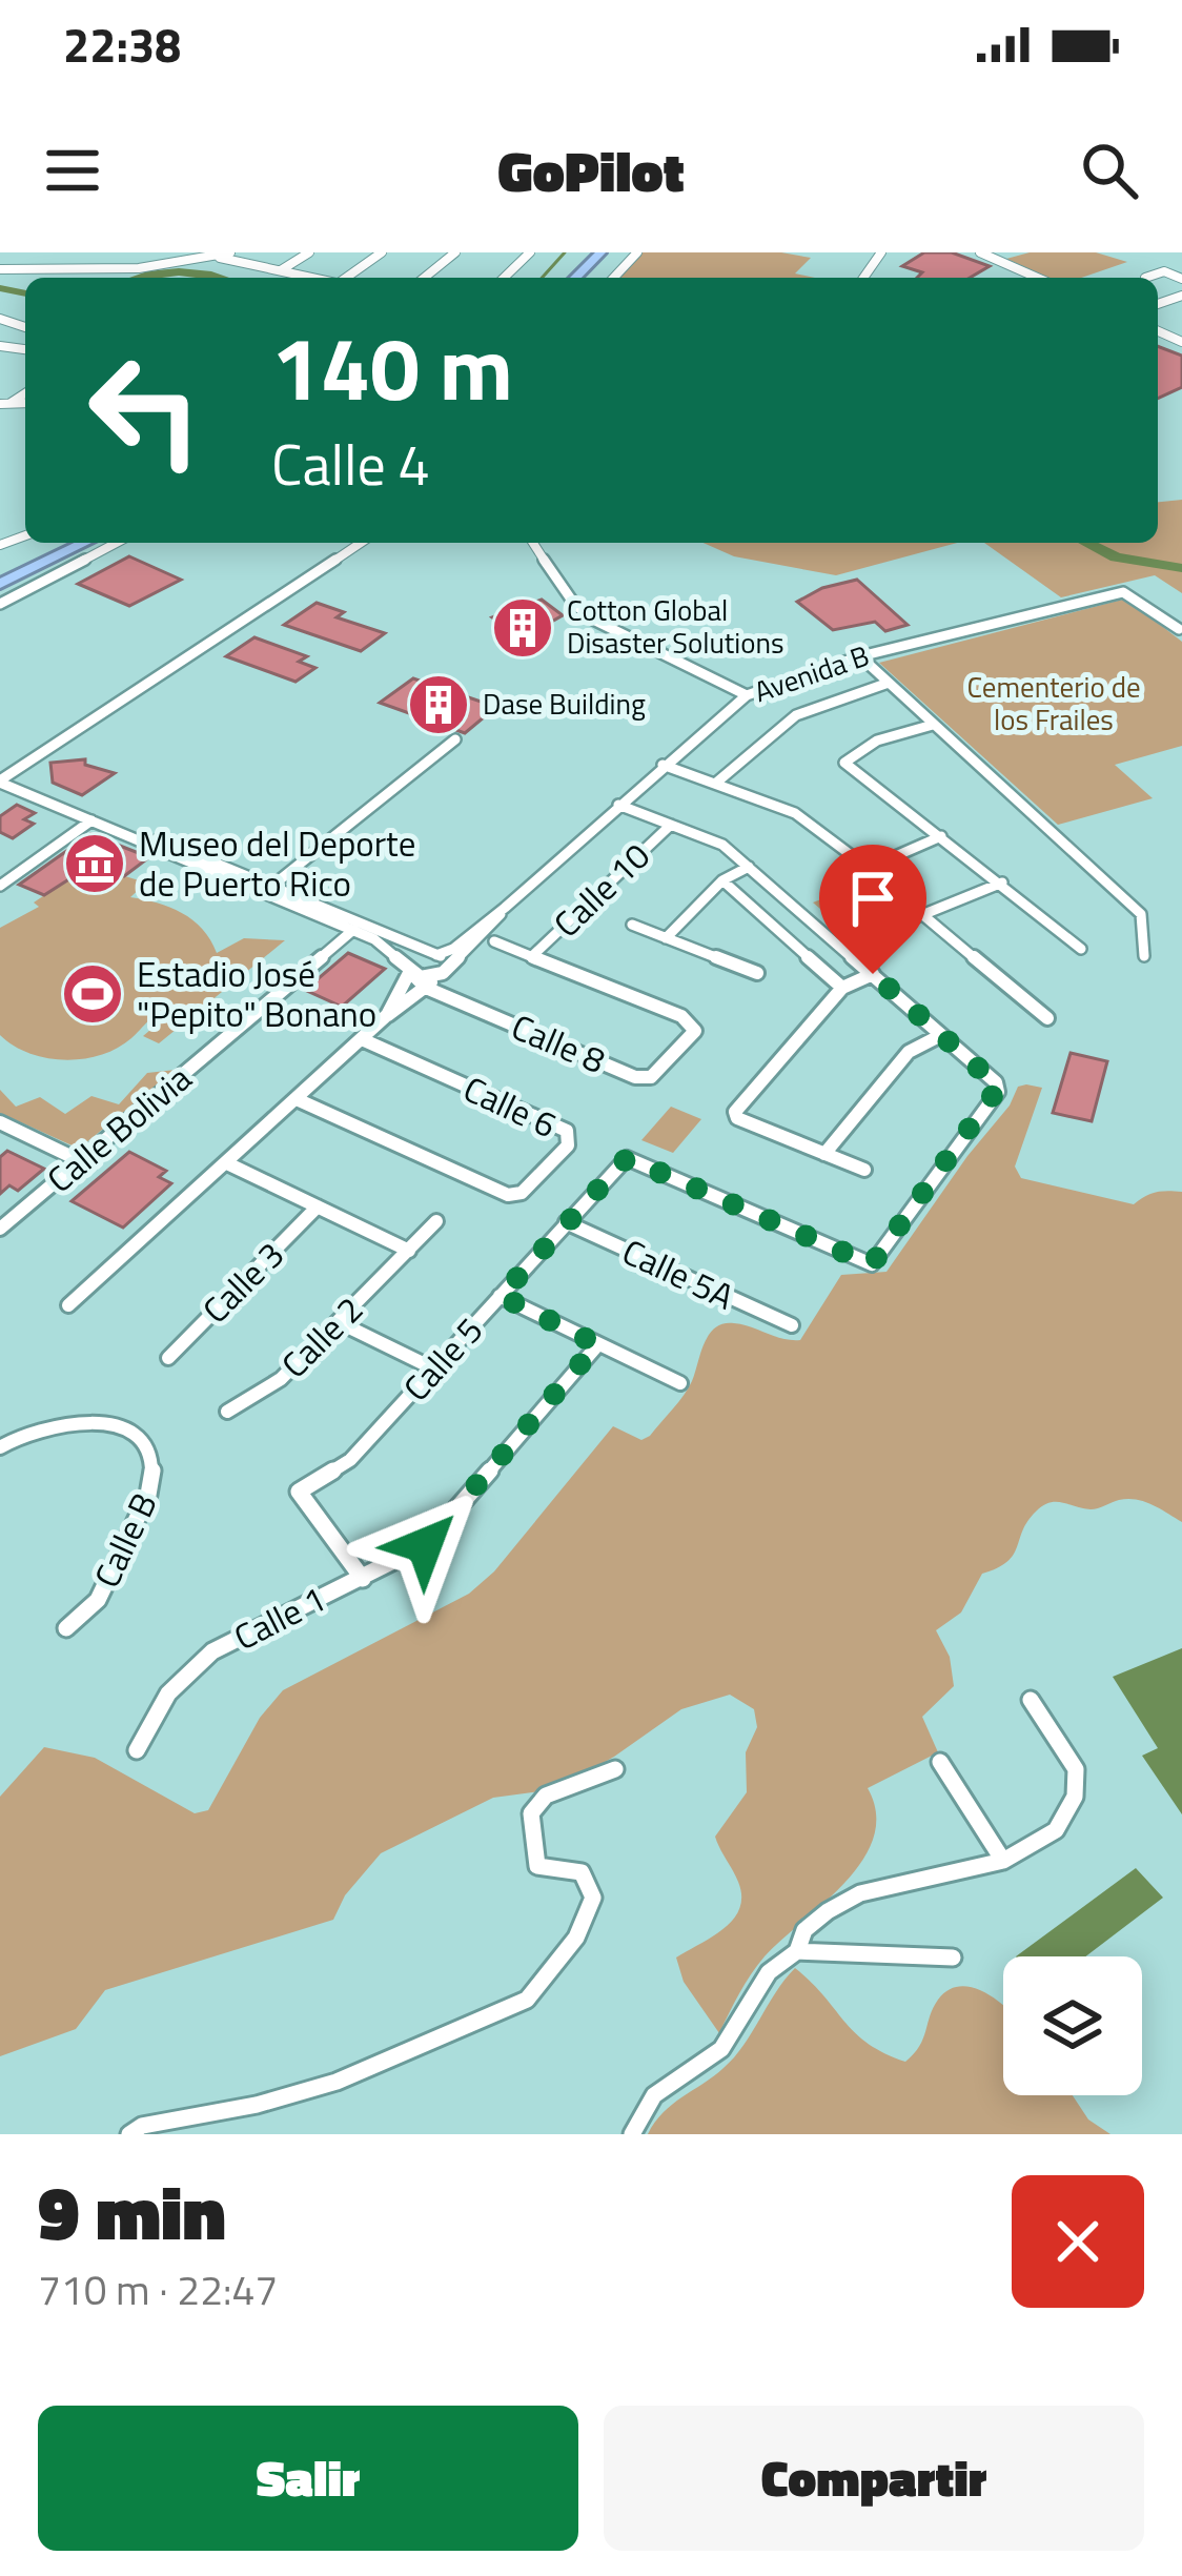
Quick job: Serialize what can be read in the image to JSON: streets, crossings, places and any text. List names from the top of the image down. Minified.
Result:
{"streets":{"street":["Avenida B","Calle 10","Calle 8","Calle 6","Calle Bolivia","Calle 5A","Calle 3","Calle 2","Calle 5","Calle B","Calle 1"]},"crossings":[["Avenida B","Calle 8"],["Avenida B","Calle 6"],["Calle 10","Calle 8"],["Calle 8","Calle Bolivia"],["Calle 5A","Calle 5"],["Calle 5","Calle 1"]],"parks":["Cementerio de los Frailes"],"places":{"building":["Cotton Global Disaster Solutions","Dase Building"],"museum":["Museo del Deporte de Puerto Rico"],"sports":["Estadio José \"Pepito\" Bonano"]},"page":{"status":"22:38","header":"GoPilot","turn":["140 m","Calle 4"],"heading":["9 min","710 m · 22:47"],"buttons":["Salir","Compartir"]}}
